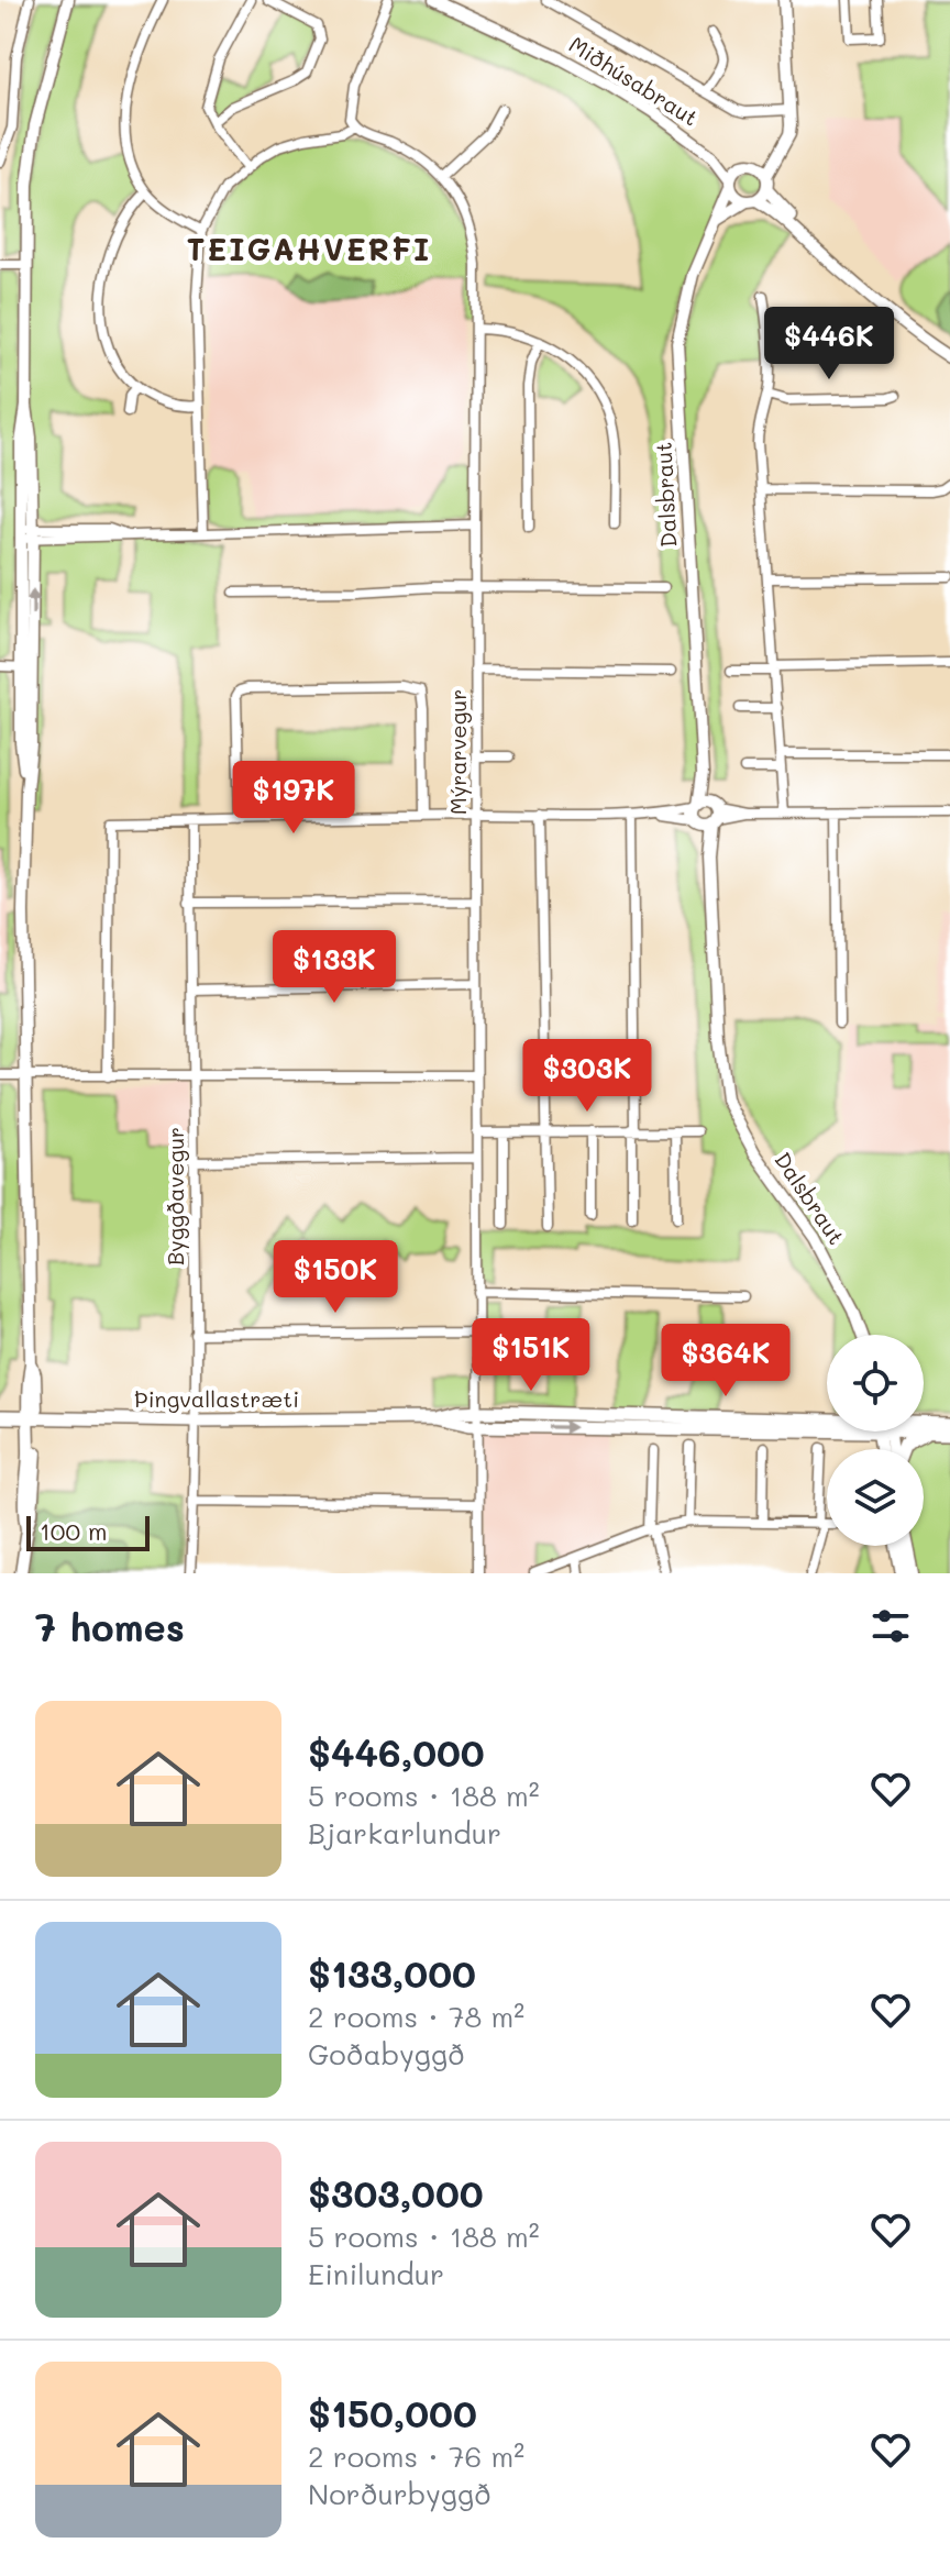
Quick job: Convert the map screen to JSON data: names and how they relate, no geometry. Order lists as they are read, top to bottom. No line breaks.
{"streets":{"main road":["Þingvallastræti"],"street":["Miðhúsabraut","Dalsbraut","Mýrarvegur","Byggðavegur"]},"crossings":[["Miðhúsabraut","Dalsbraut"],["Mýrarvegur","Þingvallastræti"],["Byggðavegur","Þingvallastræti"]],"districts":["TEIGAHVERFI"],"scale_bar":"100 m","page":{"price":["$446K","$197K","$133K","$303K","$150K","$151K","$364K"],"scale":"100 m","heading":"7 homes","list":[{"name":"$446,000","note":"5 rooms · 188 m² · Bjarkarlundur"},{"name":"$133,000","note":"2 rooms · 78 m² · Goðabyggð"},{"name":"$303,000","note":"5 rooms · 188 m² · Einilundur"},{"name":"$150,000","note":"2 rooms · 76 m² · Norðurbyggð"}]}}
